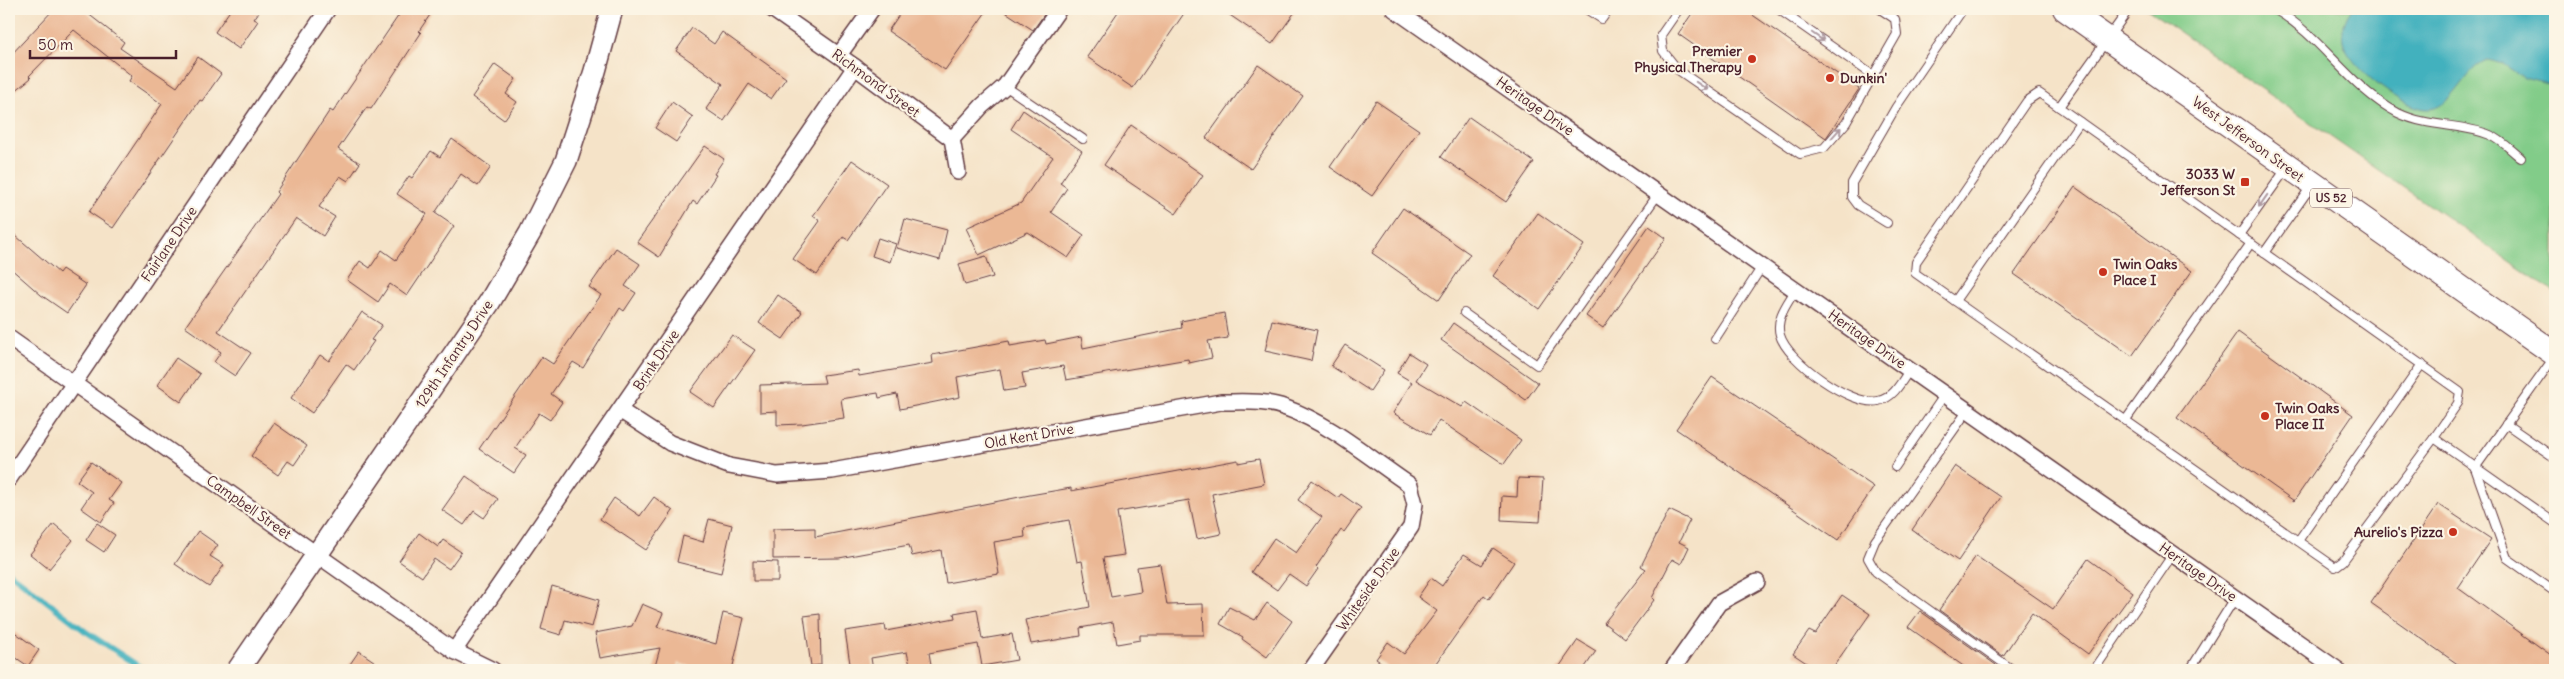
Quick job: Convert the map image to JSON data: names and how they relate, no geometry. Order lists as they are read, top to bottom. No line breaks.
{"streets":{"main road":["West Jefferson Street","US 52"],"street":["Richmond Street","Heritage Drive","Fairlane Drive","129th Infantry Drive","Brink Drive","Old Kent Drive","Campbell Street","Whiteside Drive"]},"crossings":[["Richmond Street","Brink Drive"],["Fairlane Drive","Campbell Street"],["129th Infantry Drive","Campbell Street"],["Brink Drive","Old Kent Drive"],["Brink Drive","Campbell Street"],["Old Kent Drive","Whiteside Drive"]],"places":{"other":["Premier Physical Therapy","Dunkin'","Twin Oaks Place I","Twin Oaks Place II","Aurelio's Pizza"],"transit":["3033 W Jefferson St"]},"scale_bar":"50 m"}
